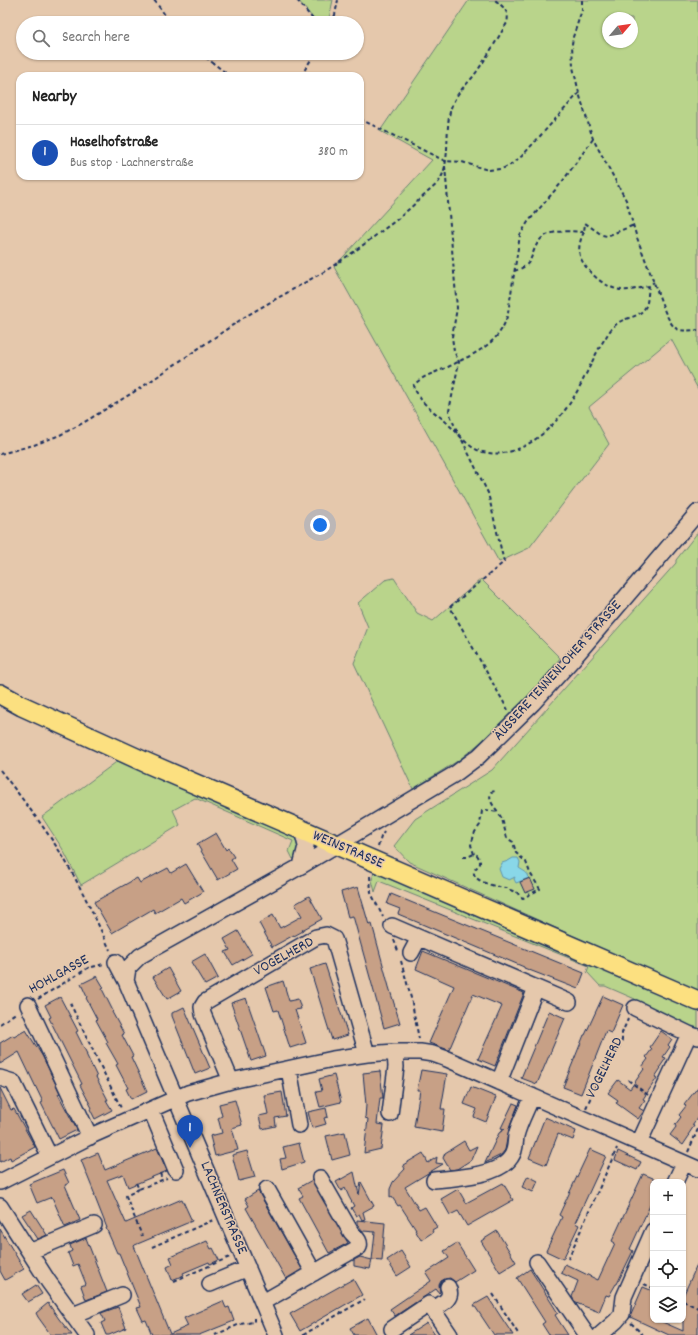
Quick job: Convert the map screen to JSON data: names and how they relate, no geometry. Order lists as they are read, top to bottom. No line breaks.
{"streets":{"main road":["WEINSTRASSE"],"street":["ÄUSSERE TENNENLOHER STRASSE","VOGELHERD","LACHNERSTRASSE"],"path":["HOHLGASSE"]},"crossings":[["ÄUSSERE TENNENLOHER STRASSE","WEINSTRASSE"],["VOGELHERD","LACHNERSTRASSE"],["HOHLGASSE","LACHNERSTRASSE"]],"north":"top right","page":{"search":"Search here","heading":"Nearby","list":[{"mark":"1","name":"Haselhofstraße","note":"Bus stop · Lachnerstraße","value":"380 m"}],"pins":"1","map_buttons":["+","−"]}}
